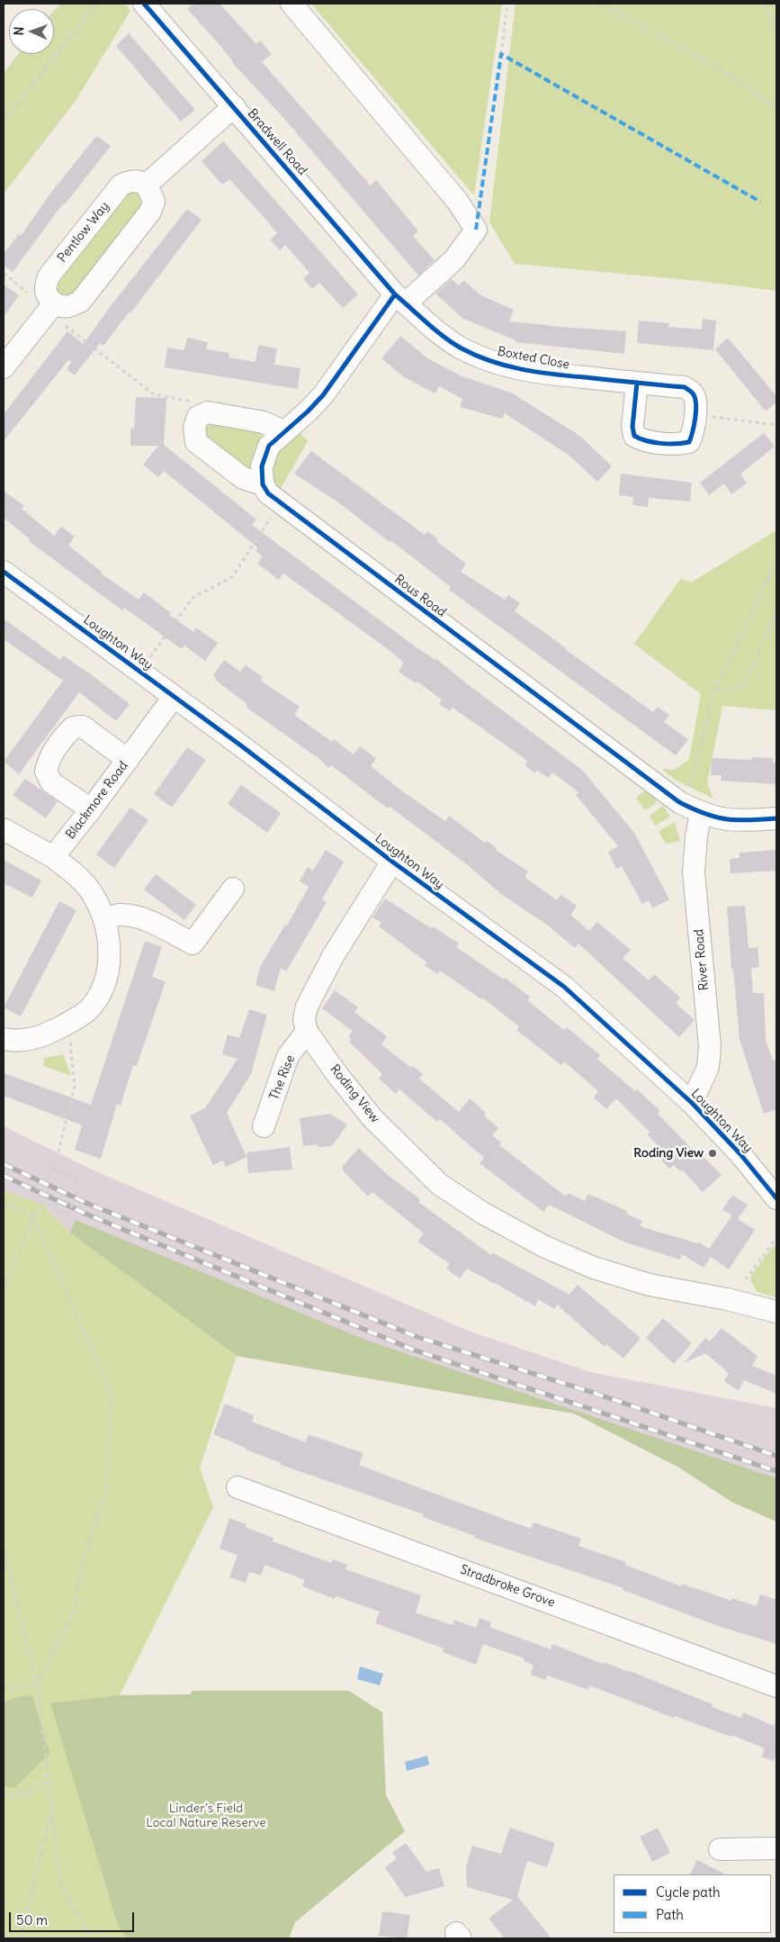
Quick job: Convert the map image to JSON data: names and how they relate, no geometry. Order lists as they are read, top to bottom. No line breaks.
{"streets":{"street":["Bradwell Road","Pentlow Way","Boxted Close","Rous Road","Loughton Way","Blackmore Road","River Road","The Rise","Roding View","Stradbroke Grove"]},"crossings":[["Bradwell Road","Boxted Close"],["Rous Road","River Road"],["Loughton Way","Blackmore Road"],["Loughton Way","River Road"],["The Rise","Roding View"]],"parks":["Linder's Field Local Nature Reserve"],"places":["Roding View"],"legend":["Cycle path","Path"],"scale_bar":"50 m","north":"left"}
